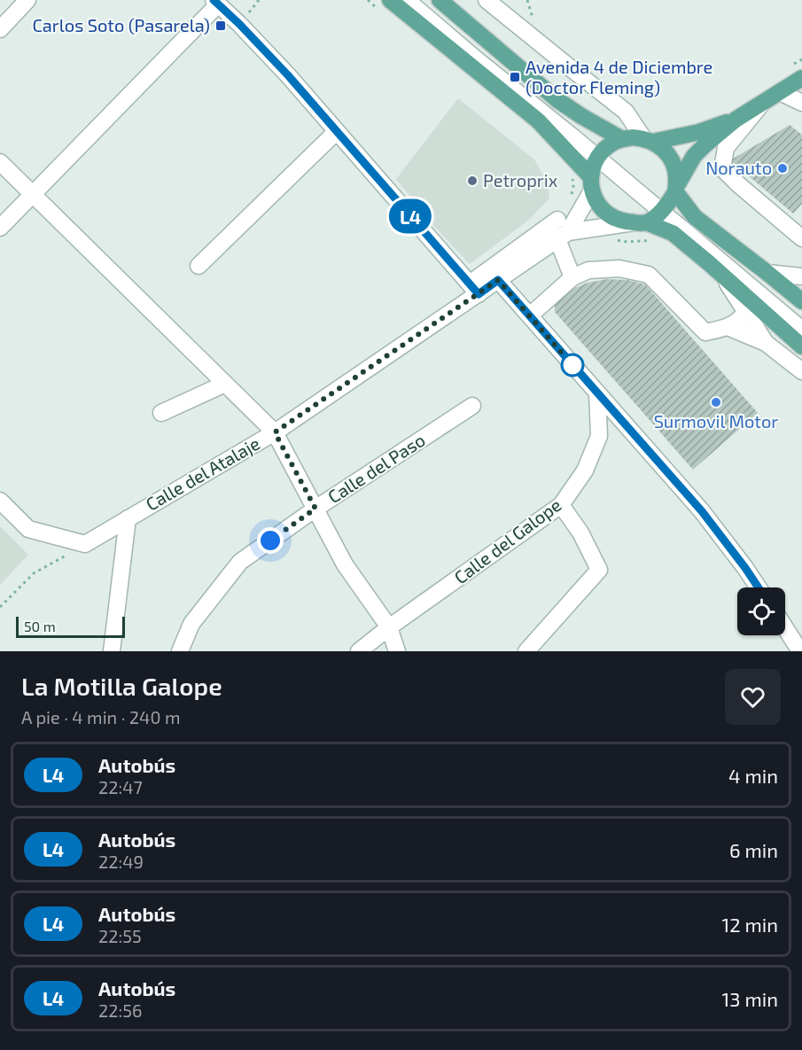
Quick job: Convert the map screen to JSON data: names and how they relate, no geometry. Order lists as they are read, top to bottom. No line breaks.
{"streets":{"street":["Calle del Paso","Calle del Atalaje","Calle del Galope"]},"places":{"transit":["Carlos Soto (Pasarela)","Avenida 4 de Diciembre (Doctor Fleming)"],"other":["Norauto","Petroprix","Surmovil Motor"]},"lines":["bus line L4"],"scale_bar":"50 m","page":{"on_map":"L4","scale":"50 m","heading":["La Motilla Galope","A pie · 4 min · 240 m"],"list":[{"mark":"L4","name":"Autobús","note":"22:47","value":"4 min"},{"mark":"L4","name":"Autobús","note":"22:49","value":"6 min"},{"mark":"L4","name":"Autobús","note":"22:55","value":"12 min"},{"mark":"L4","name":"Autobús","note":"22:56","value":"13 min"}]}}
